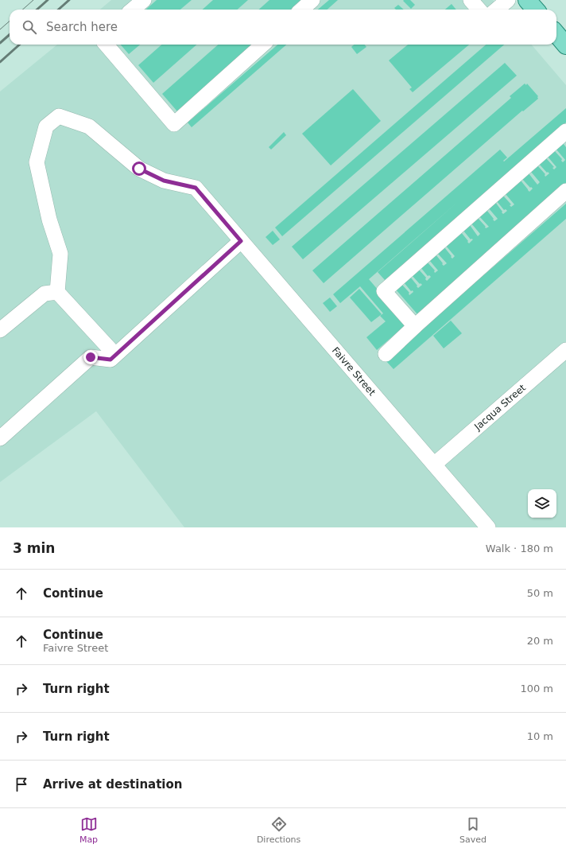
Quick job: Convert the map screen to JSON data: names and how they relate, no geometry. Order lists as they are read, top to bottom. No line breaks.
{"streets":{"street":["Faivre Street","Jacqua Street"]},"crossings":[["Faivre Street","Jacqua Street"]],"page":{"search":"Search here","heading":["3 min","Walk · 180 m"],"list":[["Continue","50 m"],["Continue","Faivre Street","20 m"],["Turn right","100 m"],["Turn right","10 m"],"Arrive at destination"],"nav":["Map","Directions","Saved"]}}
